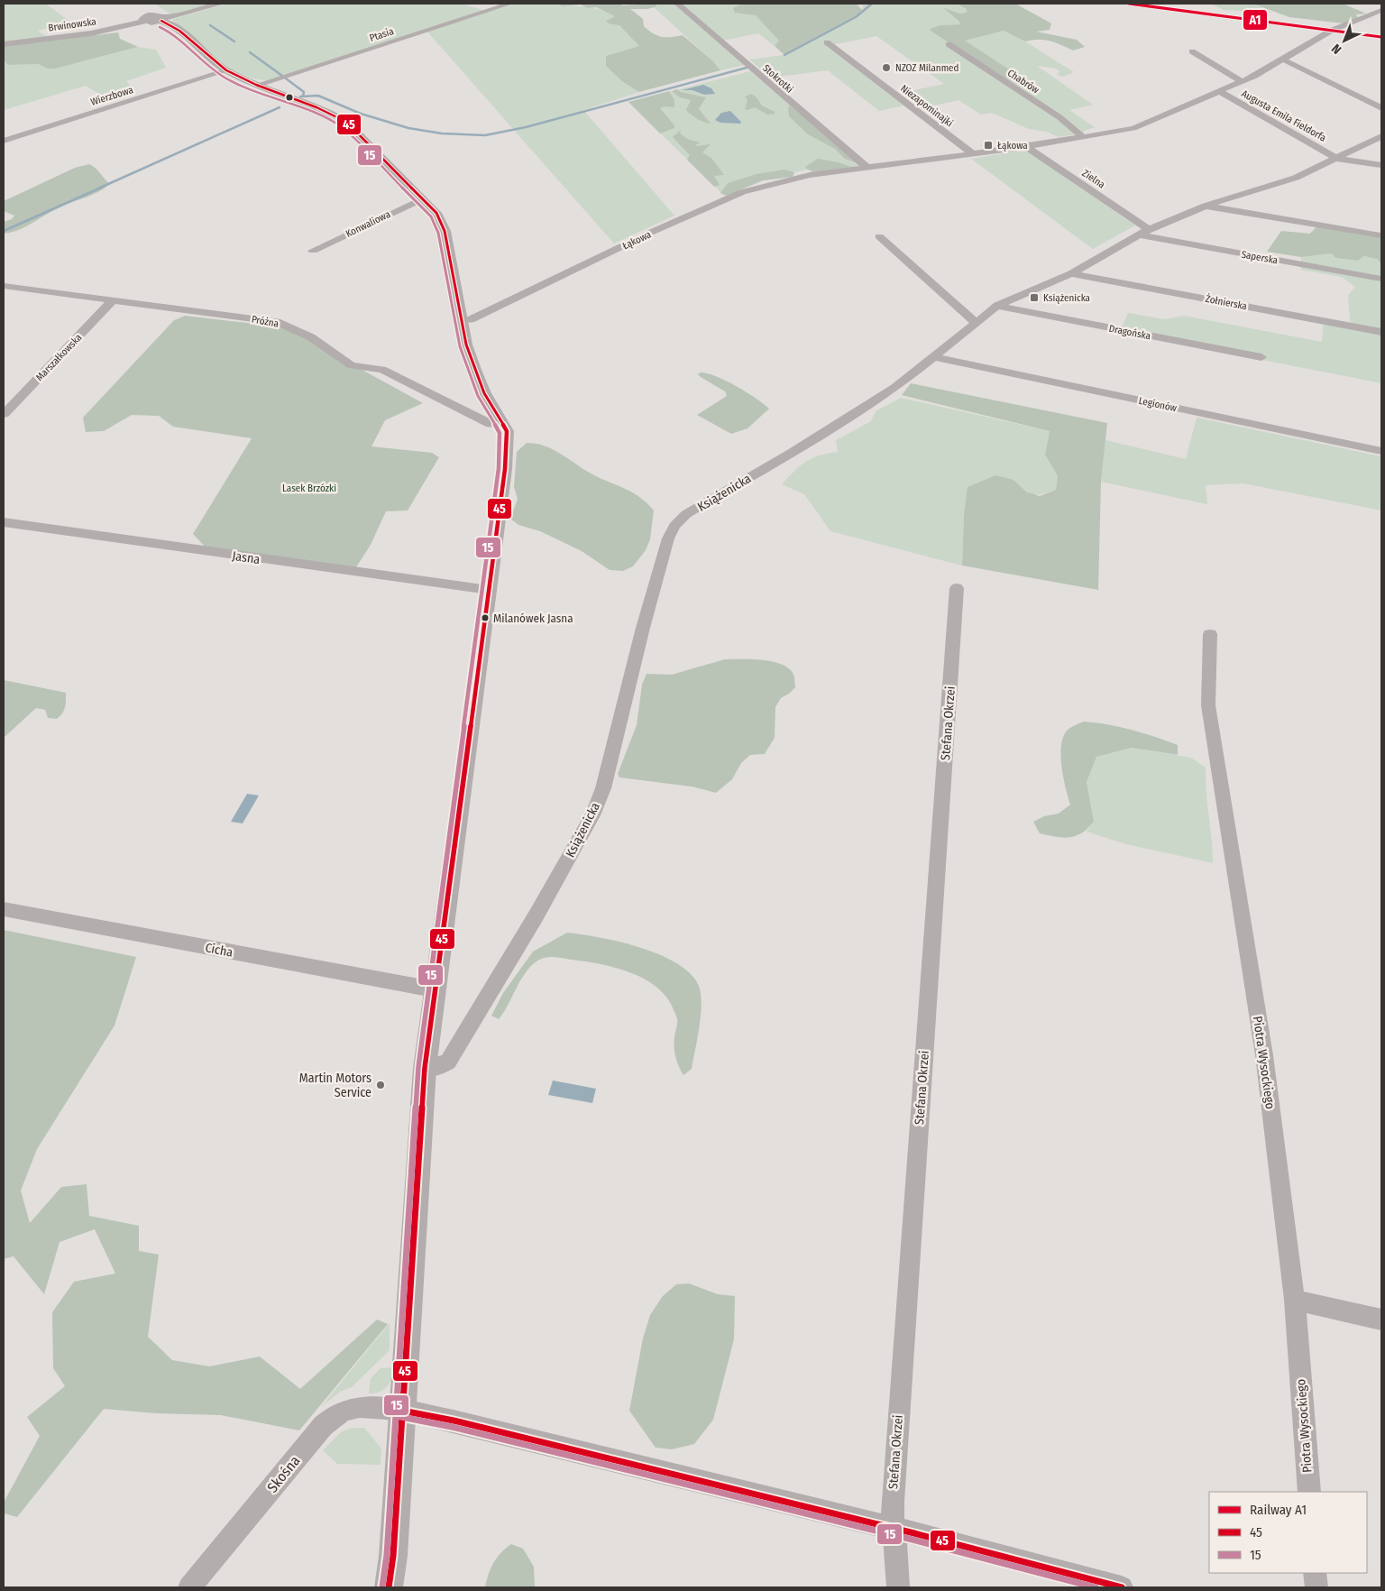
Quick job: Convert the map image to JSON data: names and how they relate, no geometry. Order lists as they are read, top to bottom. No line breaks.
{"streets":{"street":["Brwinowska","Ptasia","Stokrotki","Chabrów","Wierzbowa","Niezapominajki","Augusta Emila Fieldorfa","Zielna","Konwaliowa","Łąkowa","Saperska","Żołnierska","Próżna","Dragońska","Marszałkowska","Legionów","Książenicka","Jasna","Stefana Okrzei","Cicha","Piotra Wysockiego","Skośna"]},"crossings":[["Stokrotki","Łąkowa"],["Chabrów","Łąkowa"],["Niezapominajki","Łąkowa"],["Augusta Emila Fieldorfa","Łąkowa"],["Augusta Emila Fieldorfa","Książenicka"],["Zielna","Łąkowa"],["Zielna","Książenicka"],["Saperska","Książenicka"],["Żołnierska","Książenicka"],["Próżna","Marszałkowska"],["Dragońska","Książenicka"],["Legionów","Książenicka"],["Stefana Okrzei","Skośna"]],"parks":["Lasek Brzózki"],"places":{"other":["NZOZ Milanmed","Milanówek Jasna","Martin Motors Service"],"transit":["Łąkowa","Książenicka"]},"lines":["rail line A1","transit line 45","transit line 15"],"legend":["Railway A1","45","15"],"north":"bottom left"}
